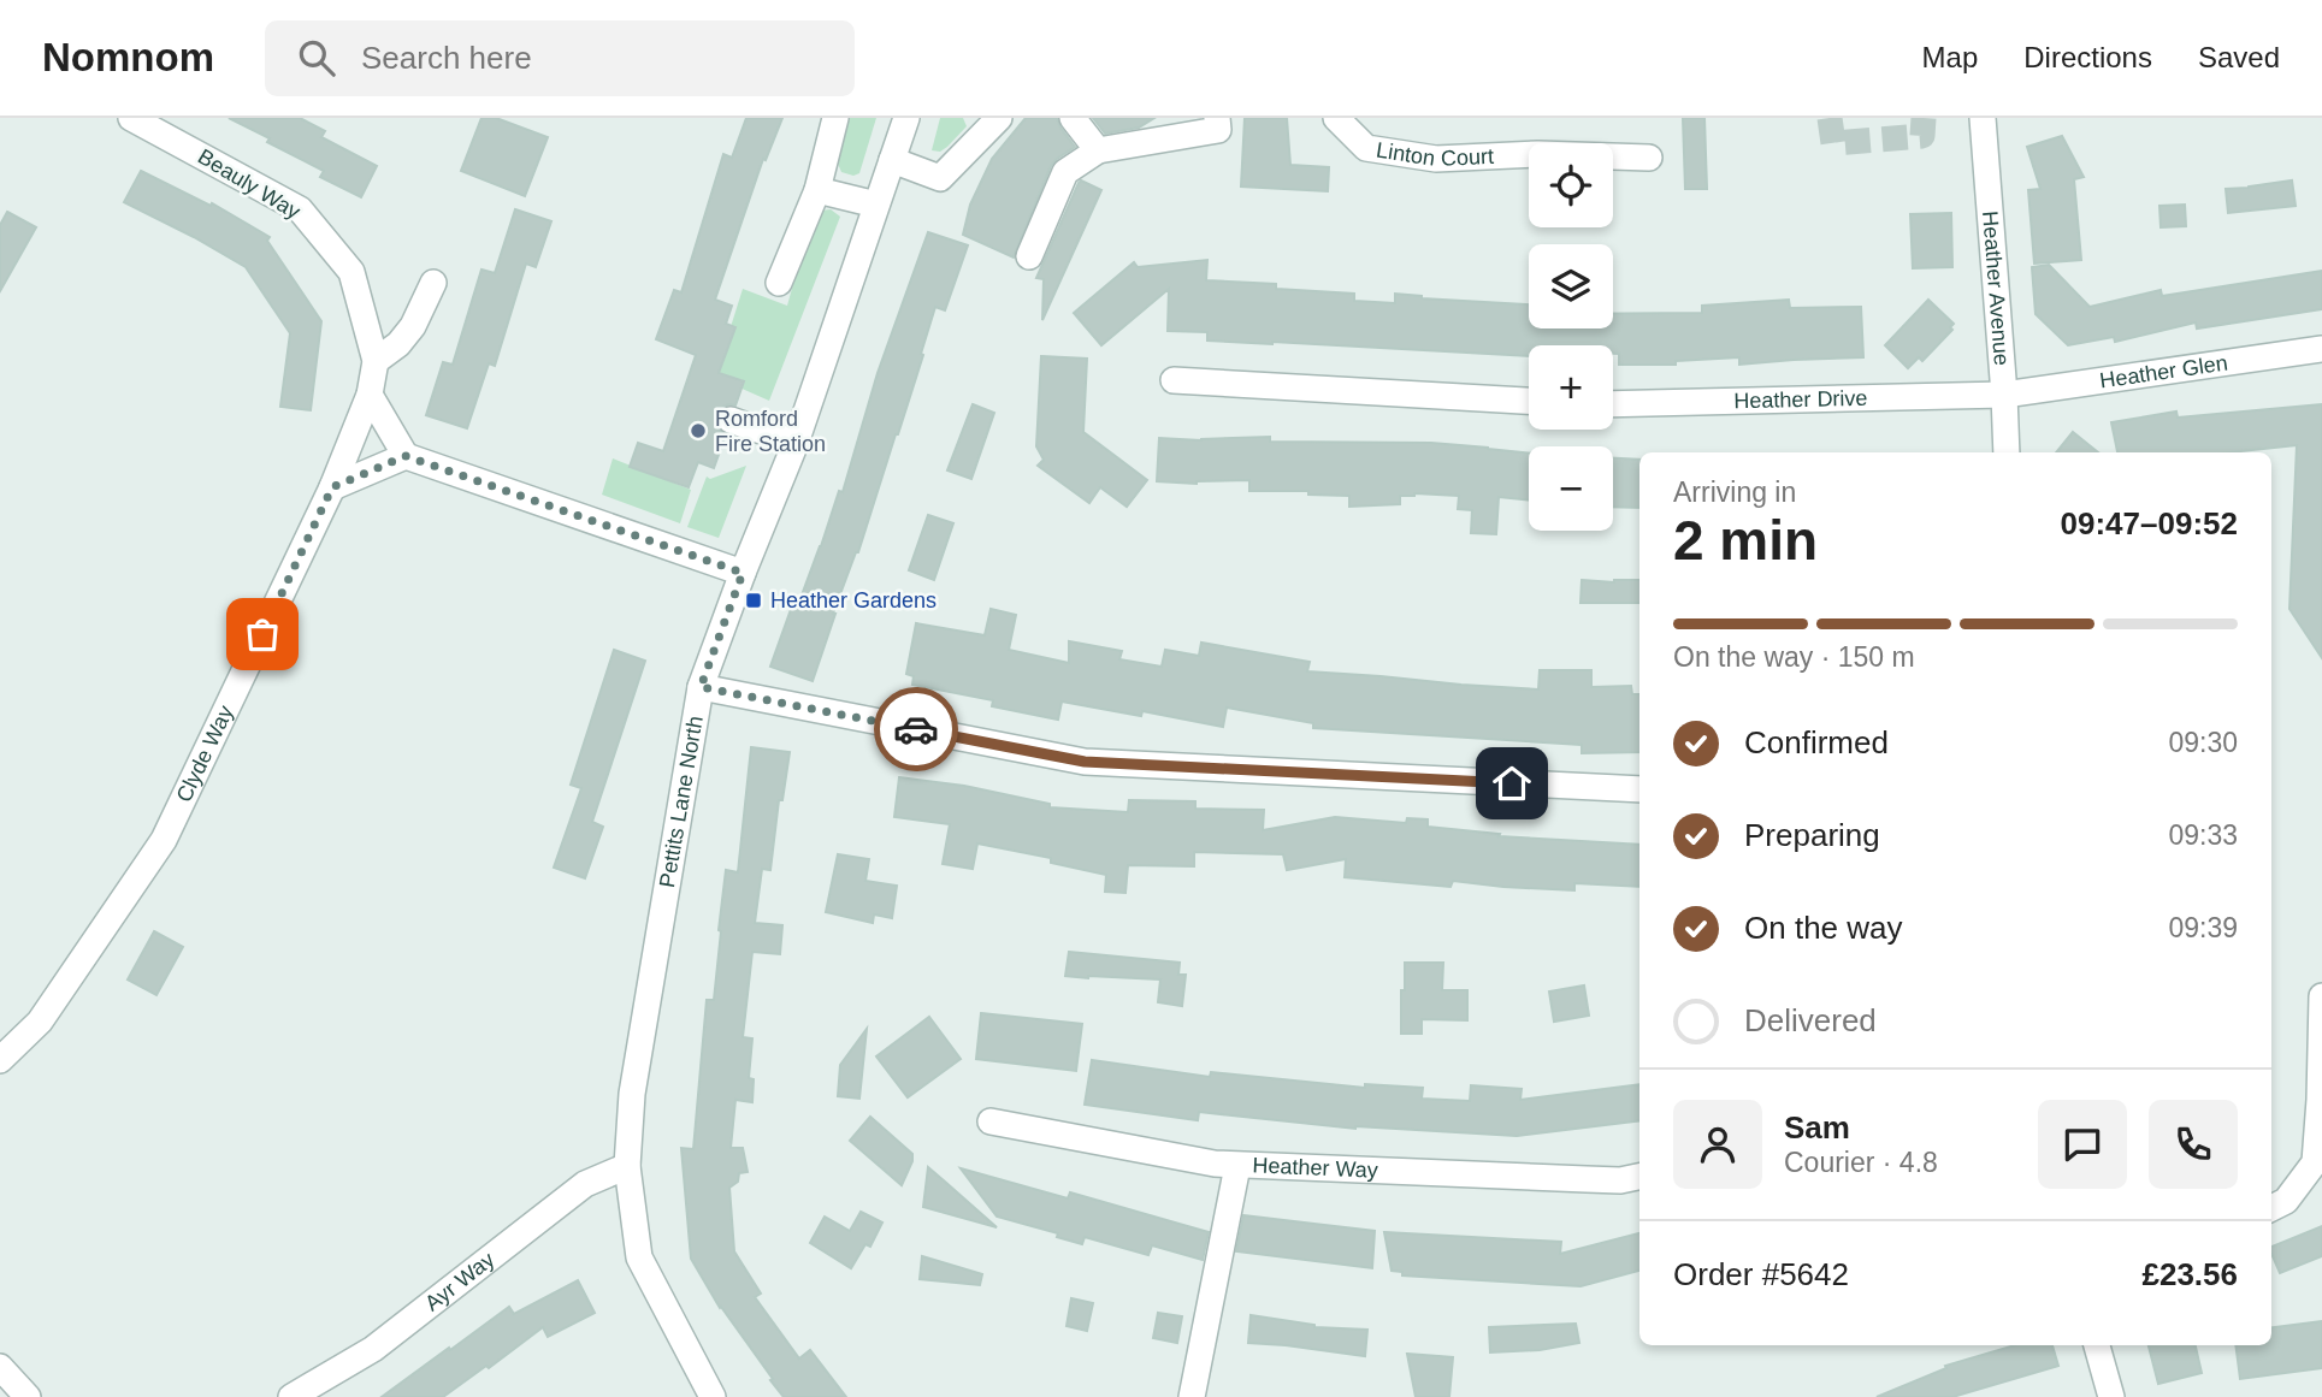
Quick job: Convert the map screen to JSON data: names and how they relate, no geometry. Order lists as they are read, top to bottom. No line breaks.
{"streets":{"street":["Linton Court","Beauly Way","Heather Avenue","Heather Glen","Heather Drive","Clyde Way","Pettits Lane North","Heather Way","Ayr Way"]},"crossings":[["Beauly Way","Clyde Way"],["Heather Avenue","Heather Glen"],["Heather Avenue","Heather Drive"],["Heather Glen","Heather Drive"],["Pettits Lane North","Ayr Way"]],"places":{"other":["Romford Fire Station"],"transit":["Heather Gardens"]},"page":{"header":"Nomnom","search":"Search here","nav":["Map","Directions","Saved"],"map_buttons":["+","−"],"heading":["2 min","Arriving in","09:47–09:52"],"panel":["Sam","Courier · 4.8","Order #5642","£23.56"],"bar":"On the way · 150 m","list":[["Confirmed","09:30"],["Preparing","09:33"],["On the way","09:39"],"Delivered"]}}
